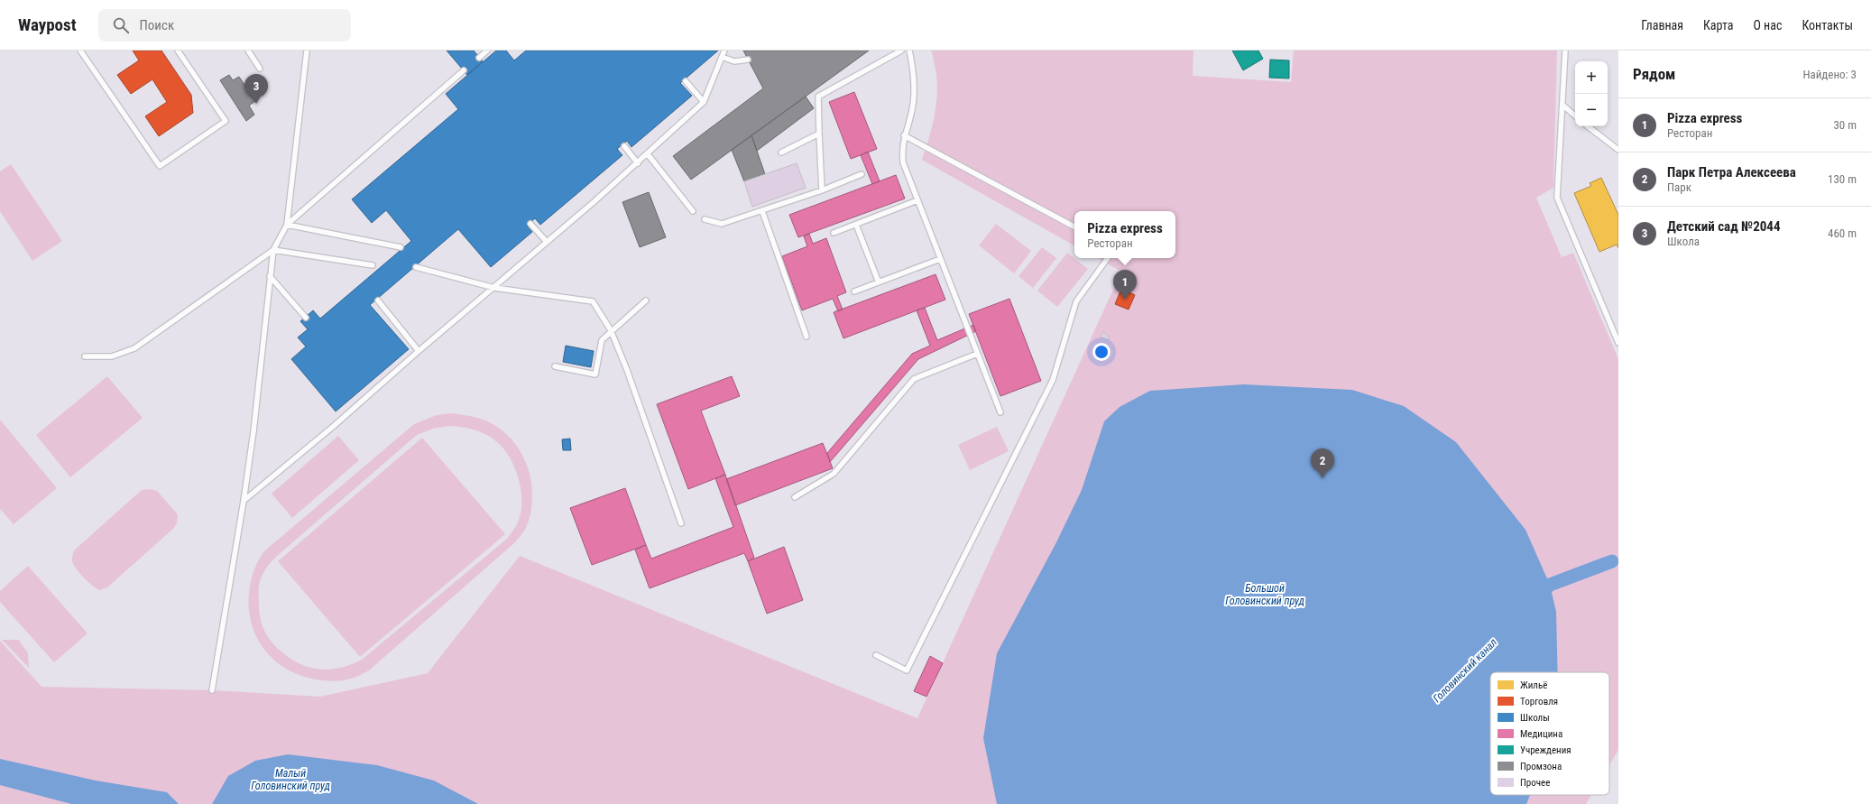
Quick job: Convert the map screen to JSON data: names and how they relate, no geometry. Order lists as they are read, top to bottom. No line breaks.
{"water":["Большой Головинский пруд","Головинский канал","Малый Головинский пруд"],"legend":["Жильё","Торговля","Школы","Медицина","Учреждения","Промзона","Прочее"],"page":{"header":"Waypost","search":"Поиск","nav":["Главная","Карта","О нас","Контакты"],"heading":["Рядом","Найдено: 3"],"map_buttons":["+","−"],"pins":["3","1","2"],"list":[{"mark":"1","name":"Pizza express","note":"Ресторан","value":"30 m"},{"mark":"2","name":"Парк Петра Алексеева","note":"Парк","value":"130 m"},{"mark":"3","name":"Детский сад №2044","note":"Школа","value":"460 m"}],"popup":["Pizza express","Ресторан"]}}
